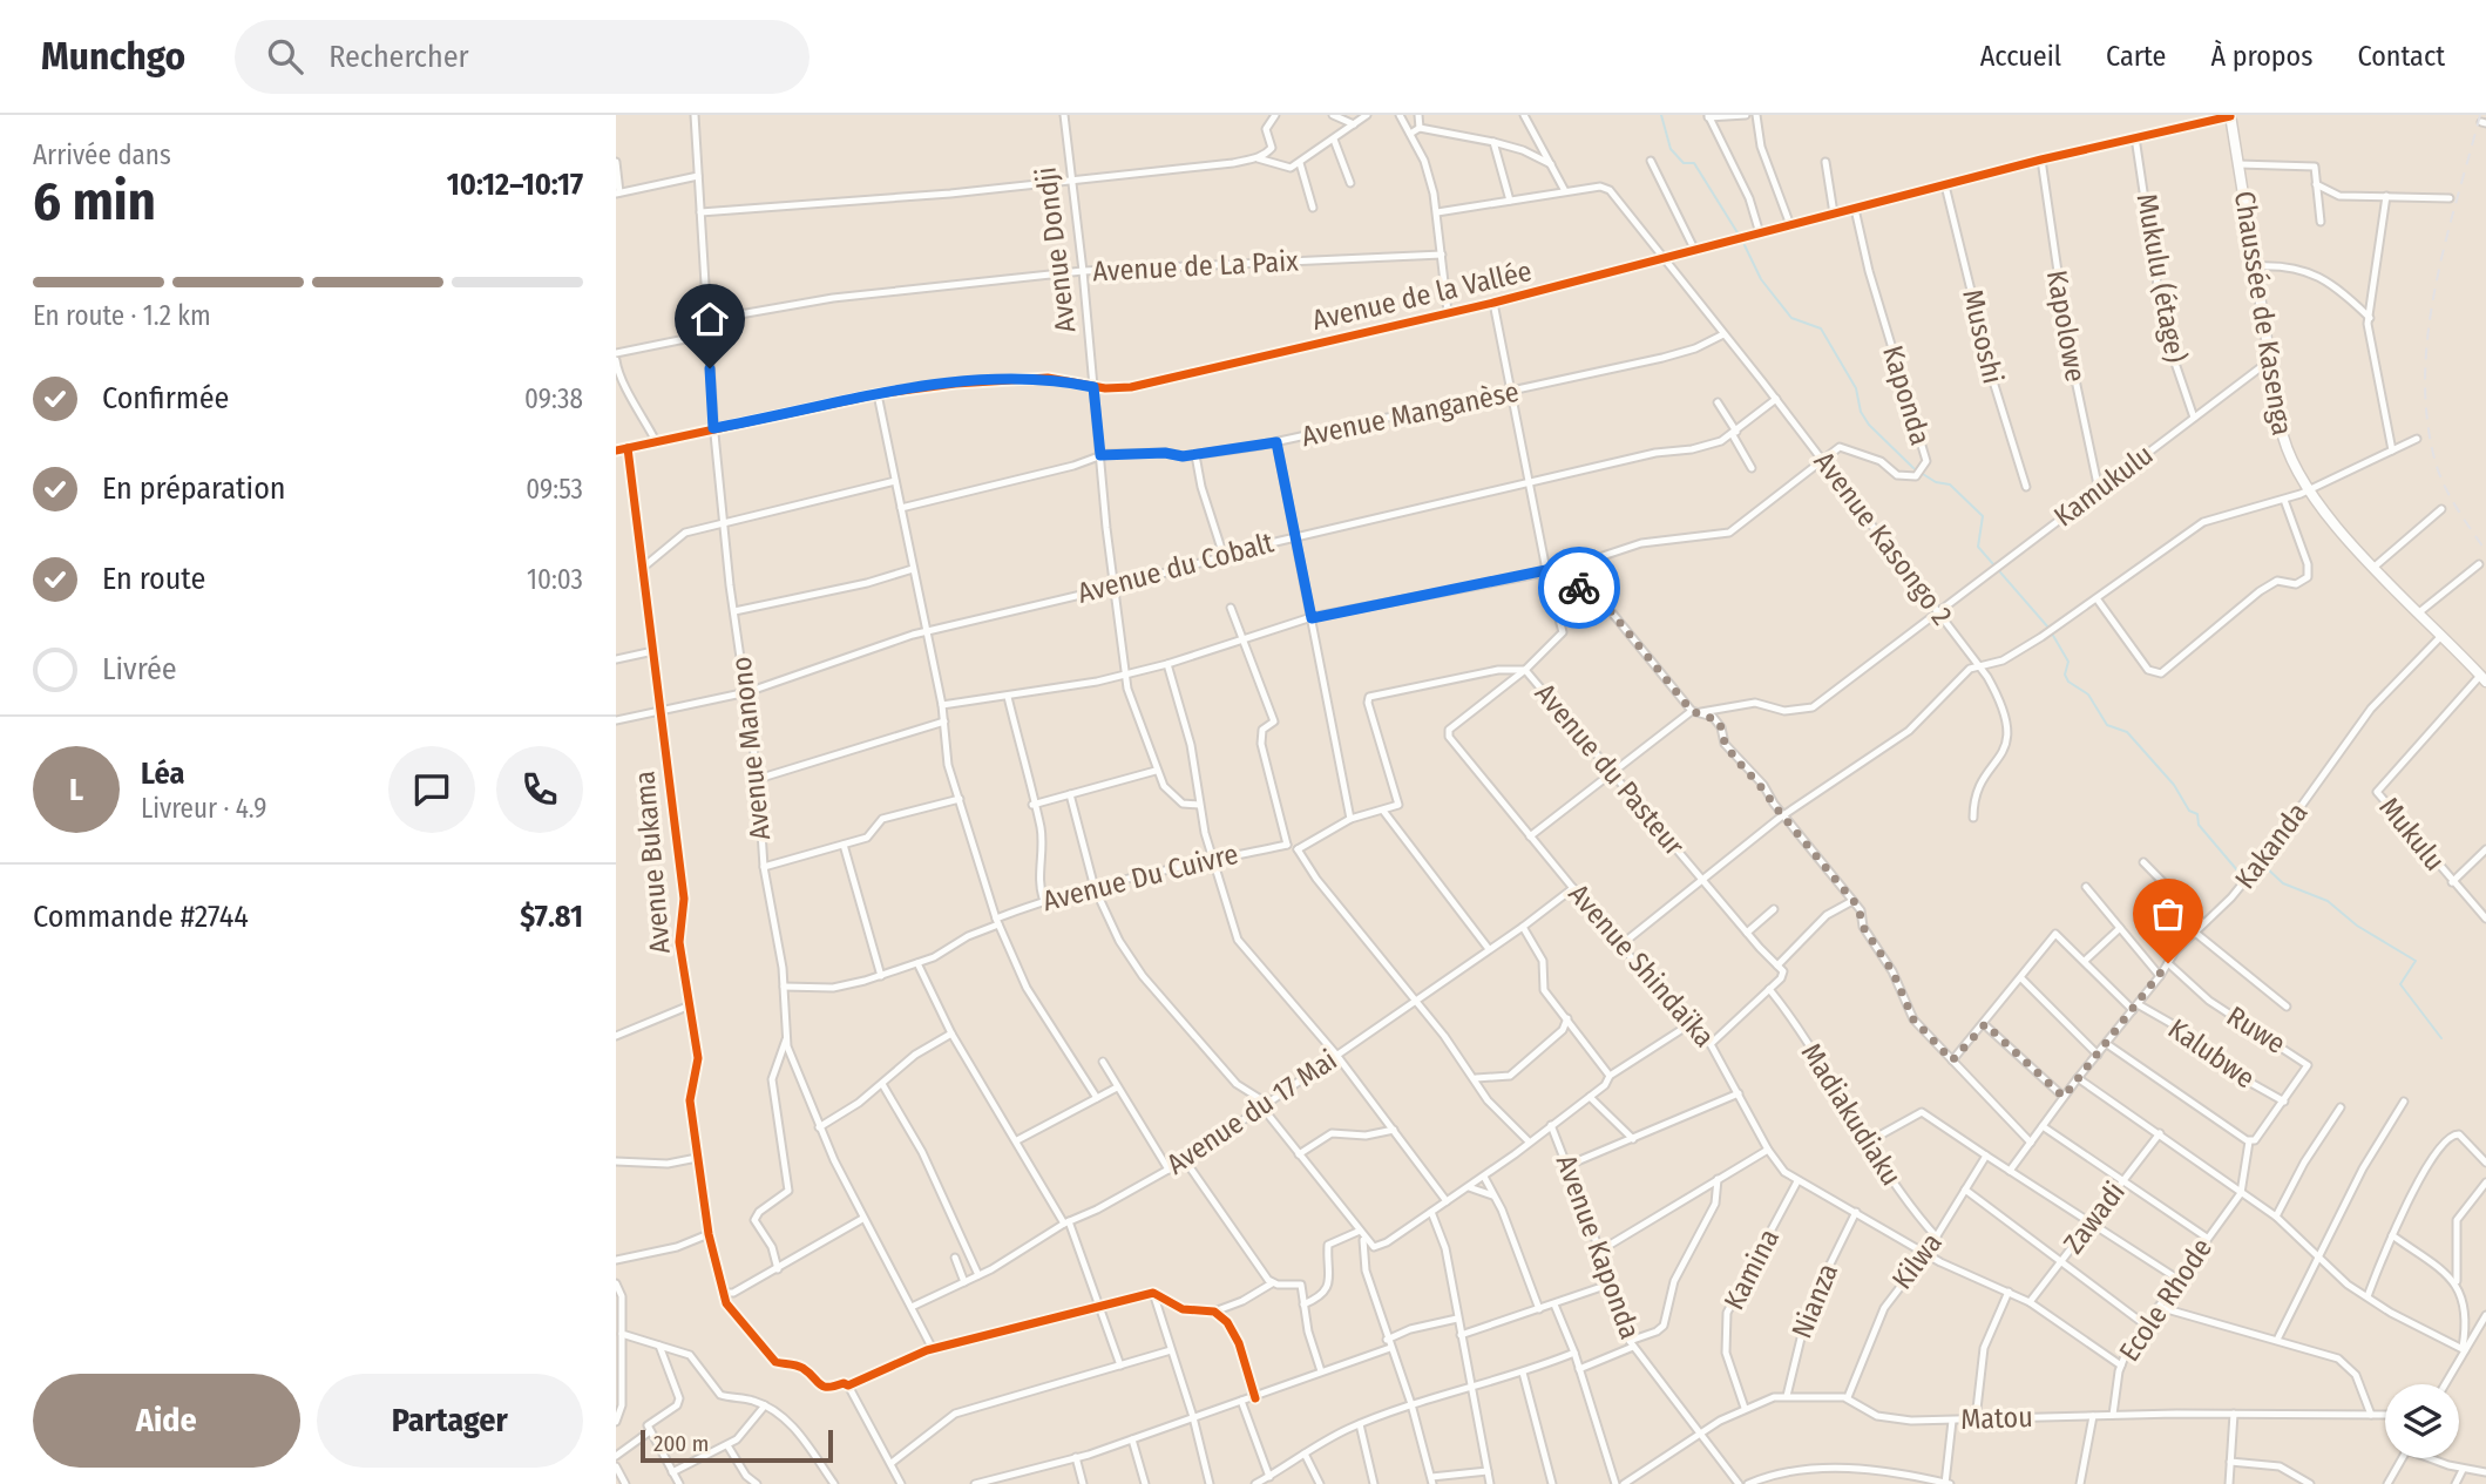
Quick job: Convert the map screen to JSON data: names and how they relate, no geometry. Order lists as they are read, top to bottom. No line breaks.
{"streets":{"main road":["Chaussée de Kasenga"],"street":["Avenue Dondji","Avenue de La Paix","Mukulu (étage)","Avenue de la Vallée","Kapolowe","Musoshi","Kaponda","Avenue Manganèse","Kamukulu","Avenue Kasongo 2","Avenue du Cobalt","Avenue Manono","Avenue du Pasteur","Mukulu","Kakanda","Avenue Bukama","Avenue Du Cuivre","Avenue Shindaïka","Ruwe","Kalubwe","Avenue du 17 Mai","Madiakudiaku","Zawadi","Avenue Kaponda","Kilwa","Kamina","Ecole Rhode","Nianza","Matou"]},"crossings":[["Avenue Dondji","Avenue de La Paix"],["Avenue Dondji","Avenue de la Vallée"],["Avenue Dondji","Avenue Manganèse"],["Avenue Dondji","Avenue du Cobalt"],["Avenue de La Paix","Avenue Manono"],["Mukulu (étage)","Avenue de la Vallée"],["Mukulu (étage)","Kamukulu"],["Avenue de la Vallée","Chaussée de Kasenga"],["Avenue de la Vallée","Kapolowe"],["Avenue de la Vallée","Musoshi"],["Avenue de la Vallée","Kaponda"],["Avenue de la Vallée","Avenue Kasongo 2"],["Avenue de la Vallée","Avenue Manono"],["Avenue de la Vallée","Avenue Bukama"],["Chaussée de Kasenga","Kamukulu"],["Chaussée de Kasenga","Mukulu"],["Chaussée de Kasenga","Kakanda"],["Kapolowe","Kamukulu"],["Kaponda","Avenue Kasongo 2"],["Avenue Manganèse","Avenue Kasongo 2"],["Kamukulu","Avenue Kasongo 2"],["Avenue Kasongo 2","Avenue du Cobalt"],["Avenue du Cobalt","Avenue Manono"],["Avenue du Cobalt","Avenue Bukama"],["Avenue Manono","Avenue Du Cuivre"],["Avenue Manono","Avenue du 17 Mai"],["Avenue du Pasteur","Avenue Shindaïka"],["Kakanda","Ruwe"],["Kakanda","Kalubwe"],["Avenue Shindaïka","Avenue du 17 Mai"],["Avenue Shindaïka","Zawadi"],["Avenue Shindaïka","Avenue Kaponda"],["Avenue Shindaïka","Kilwa"],["Avenue Shindaïka","Kamina"],["Avenue Shindaïka","Ecole Rhode"],["Avenue Shindaïka","Nianza"],["Ruwe","Kalubwe"],["Avenue du 17 Mai","Avenue Kaponda"],["Madiakudiaku","Kilwa"],["Avenue Kaponda","Matou"],["Kilwa","Matou"],["Kamina","Matou"],["Ecole Rhode","Matou"],["Nianza","Matou"]],"scale_bar":"200 m","page":{"header":"Munchgo","search":"Rechercher","nav":["Accueil","Carte","À propos","Contact"],"heading":["6 min","Arrivée dans","10:12–10:17"],"panel":["Léa","Livreur · 4.9","Commande #2744","$7.81"],"bar":"En route · 1.2 km","list":[["Confirmée","09:38"],["En préparation","09:53"],["En route","10:03"],"Livrée"],"round":"L","buttons":["Aide","Partager"],"scale":"200 m"}}
